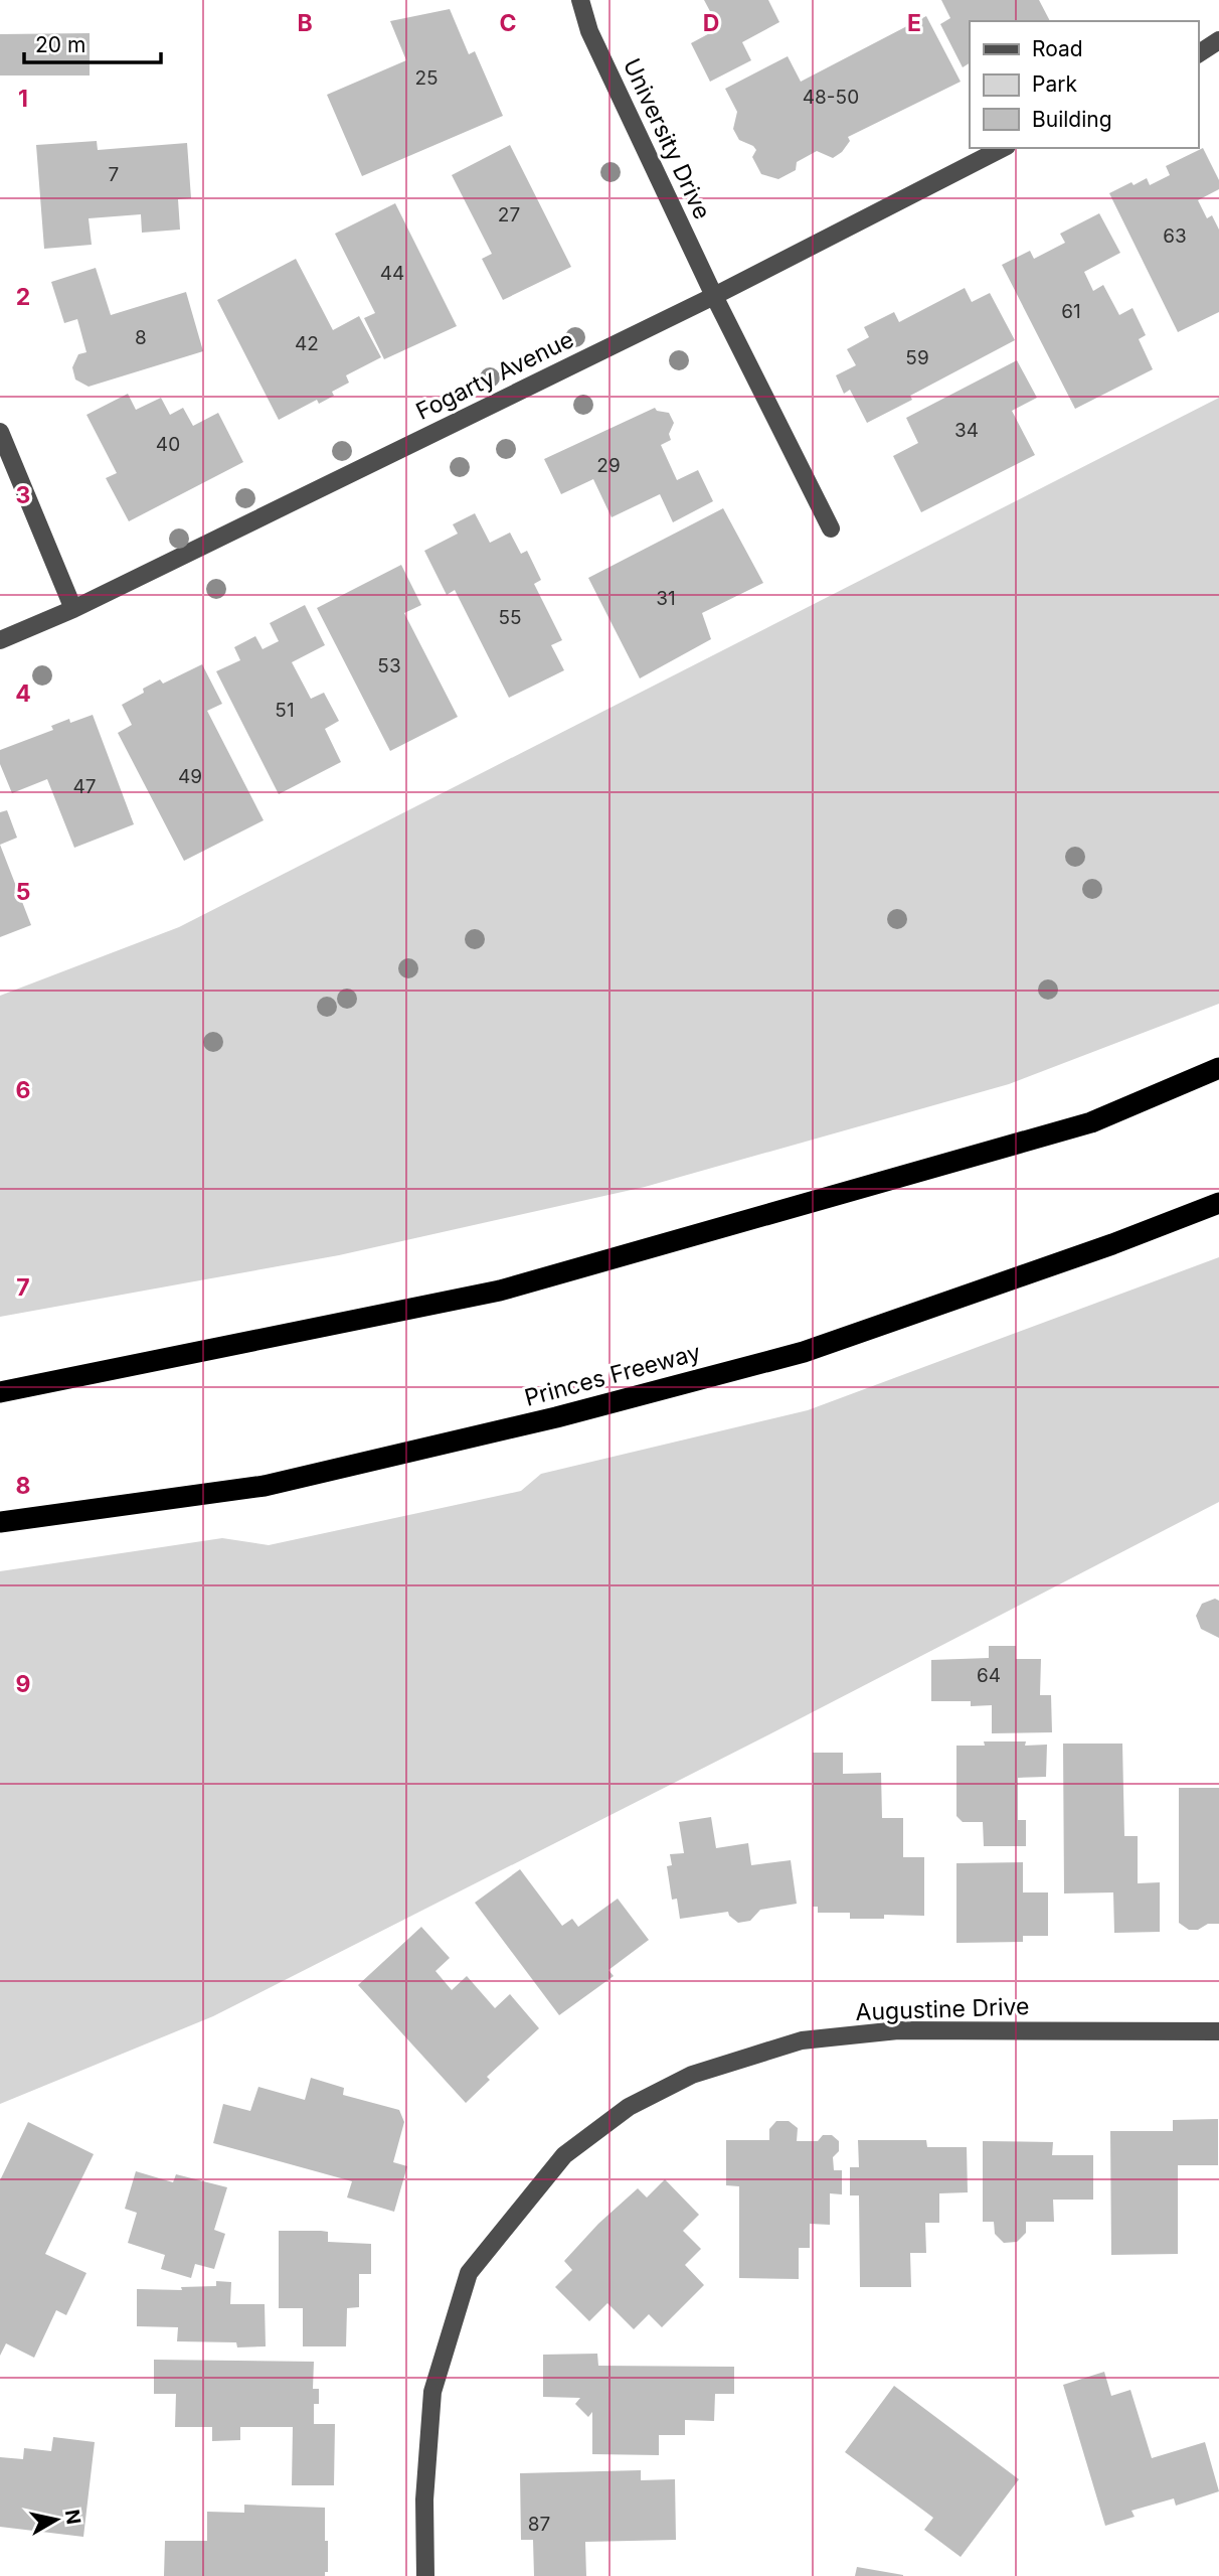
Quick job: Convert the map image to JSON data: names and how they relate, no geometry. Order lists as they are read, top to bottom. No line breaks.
{"streets":{"highway":["Princes Freeway"],"street":["University Drive","Fogarty Avenue","Augustine Drive"]},"crossings":[["University Drive","Fogarty Avenue"]],"house_numbers":["25","48-50","7","27","63","44","61","8","42","59","34","40","29","31","55","53","51","49","47","64","87"],"legend":["Road","Park","Building"],"scale_bar":"20 m","north":"right","grid":{"columns":["B","C","D","E"],"rows":["1","2","3","4","5","6","7","8","9"]}}
